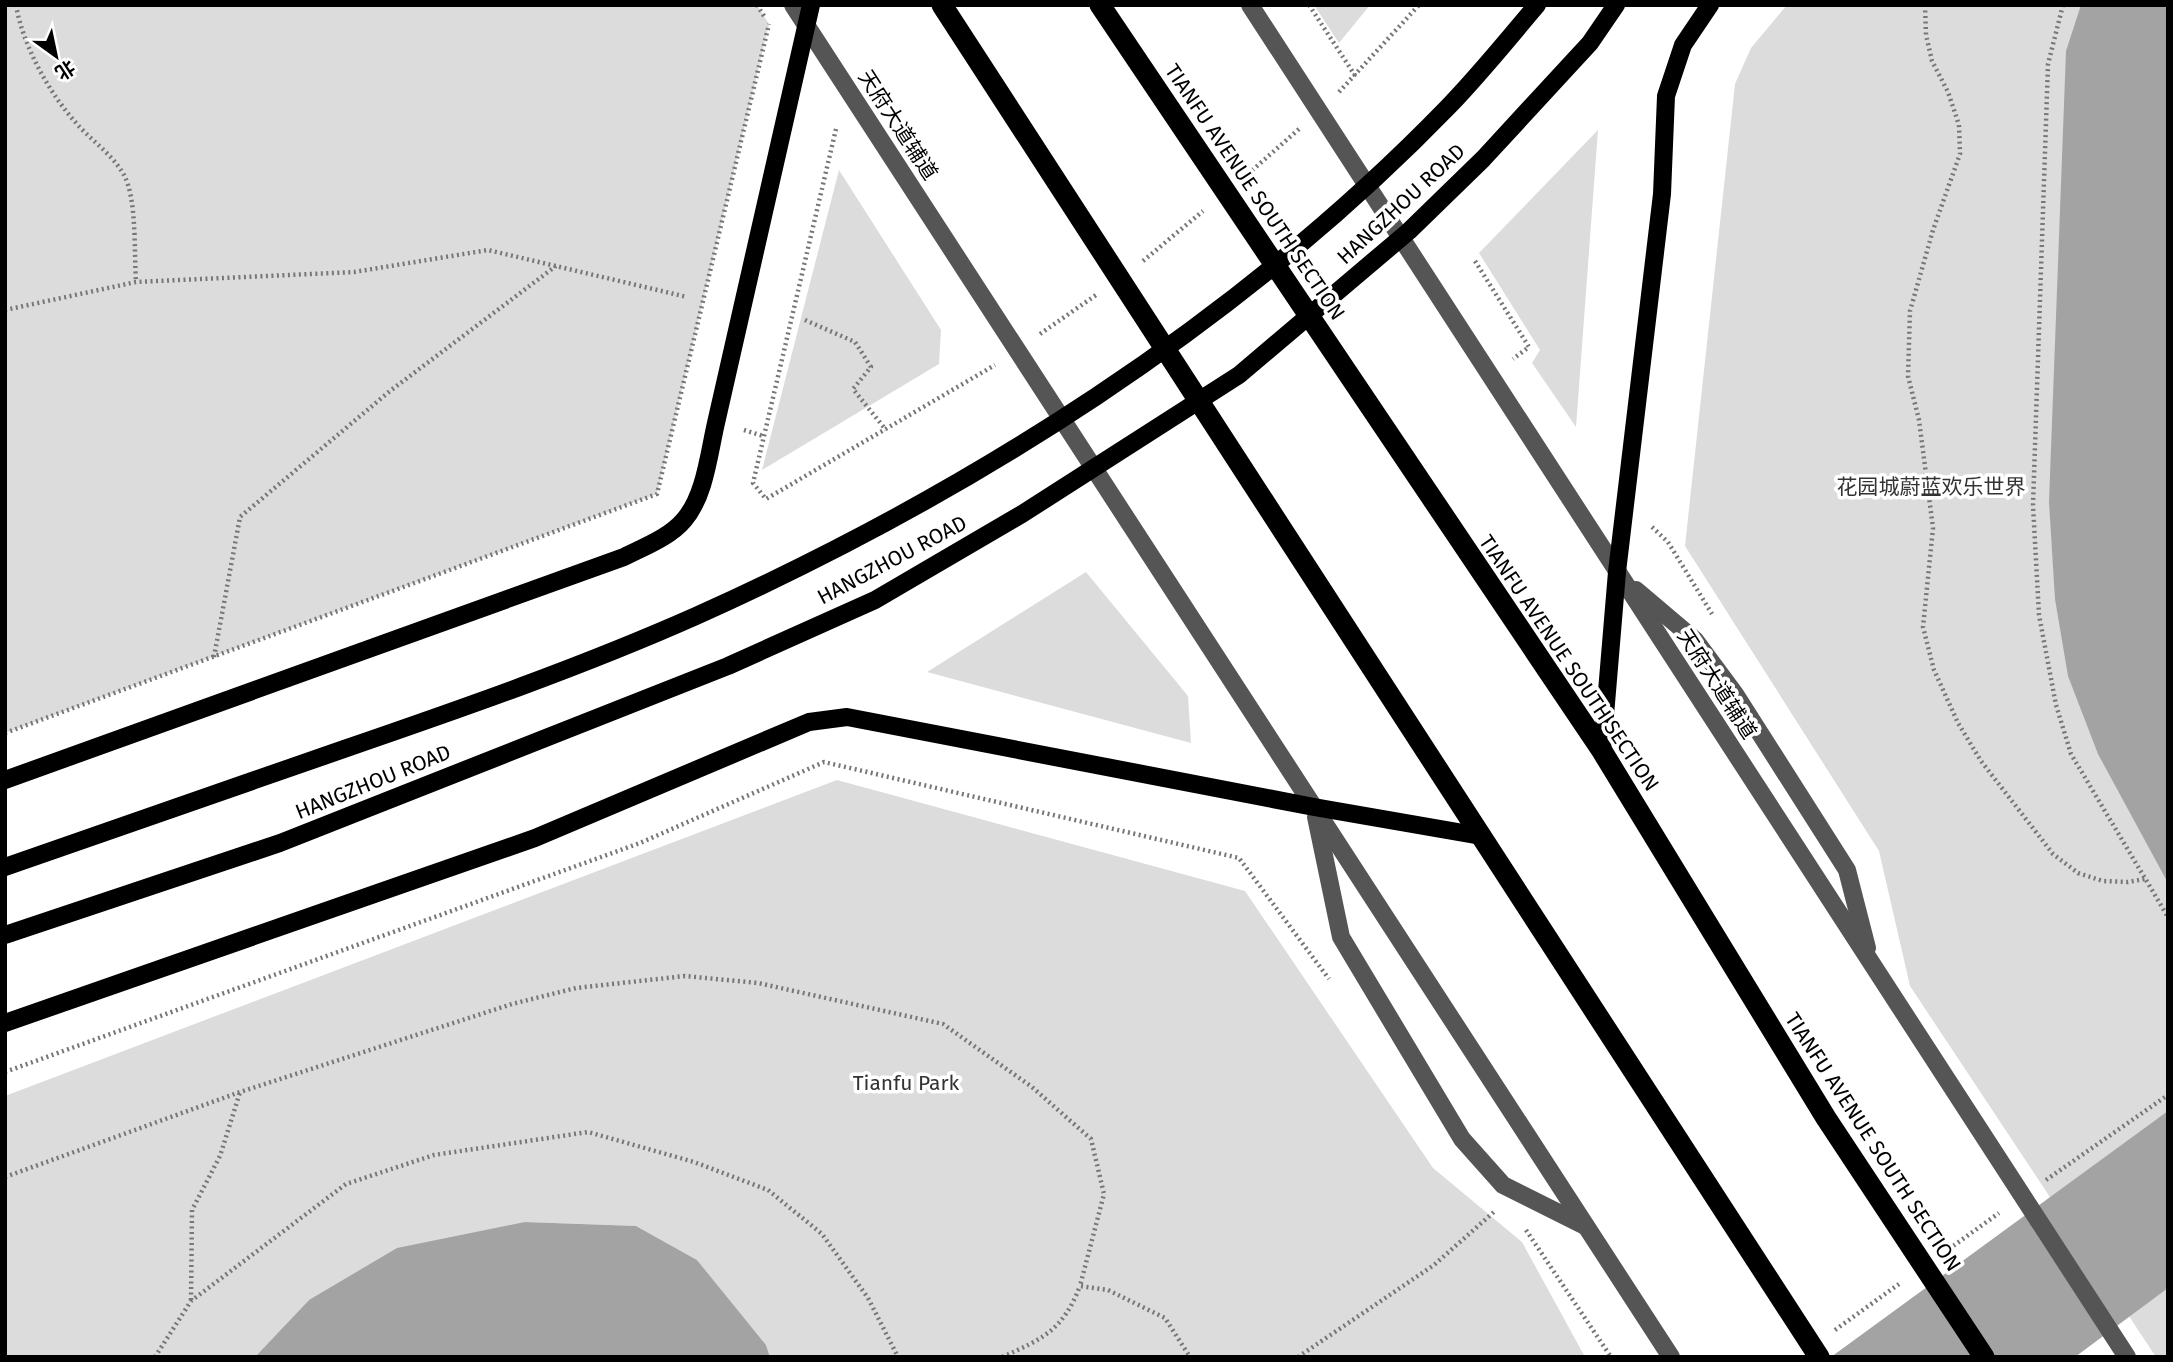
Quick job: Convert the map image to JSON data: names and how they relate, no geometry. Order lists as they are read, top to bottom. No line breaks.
{"streets":{"highway":["TIANFU AVENUE SOUTH SECTION"],"main road":["HANGZHOU ROAD"],"street":["天府大道辅道"]},"parks":["花园城蔚蓝欢乐世界","Tianfu Park"],"north":"bottom right"}
